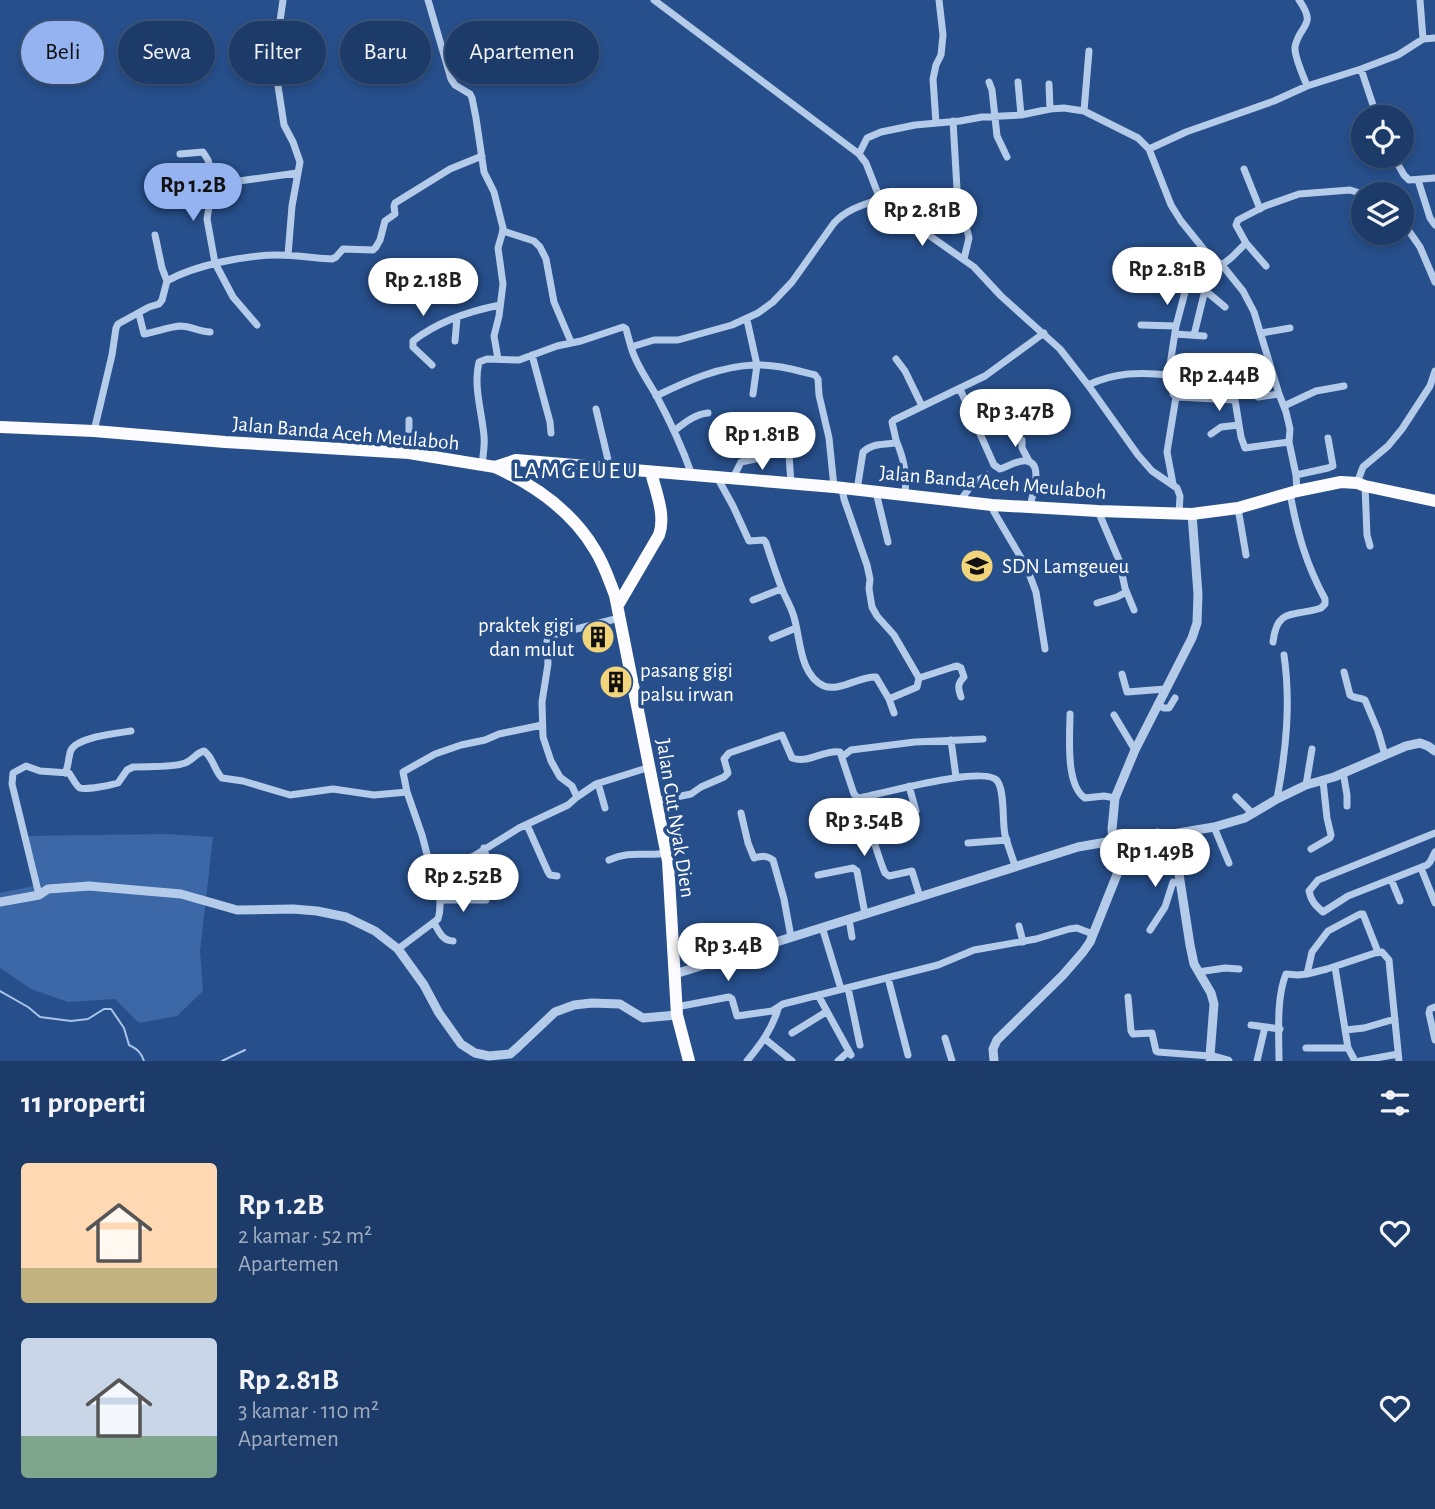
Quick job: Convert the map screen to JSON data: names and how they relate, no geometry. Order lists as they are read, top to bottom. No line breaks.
{"streets":{"highway":["Jalan Banda Aceh Meulaboh","Jalan Cut Nyak Dien"]},"crossings":[["Jalan Banda Aceh Meulaboh","Jalan Cut Nyak Dien"]],"districts":["LAMGEUEU"],"places":{"school or university":["SDN Lamgeueu"],"building":["praktek gigi dan mulut","pasang gigi palsu irwan"]},"page":{"chip":["Beli","Sewa","Filter","Baru","Apartemen"],"price":["Rp 1.2B","Rp 2.81B","Rp 2.81B","Rp 2.18B","Rp 2.44B","Rp 3.47B","Rp 1.81B","Rp 3.54B","Rp 1.49B","Rp 2.52B","Rp 3.4B"],"heading":"11 properti","list":[{"name":"Rp 1.2B","note":"2 kamar · 52 m² · Apartemen"},{"name":"Rp 2.81B","note":"3 kamar · 110 m² · Apartemen"}]}}
